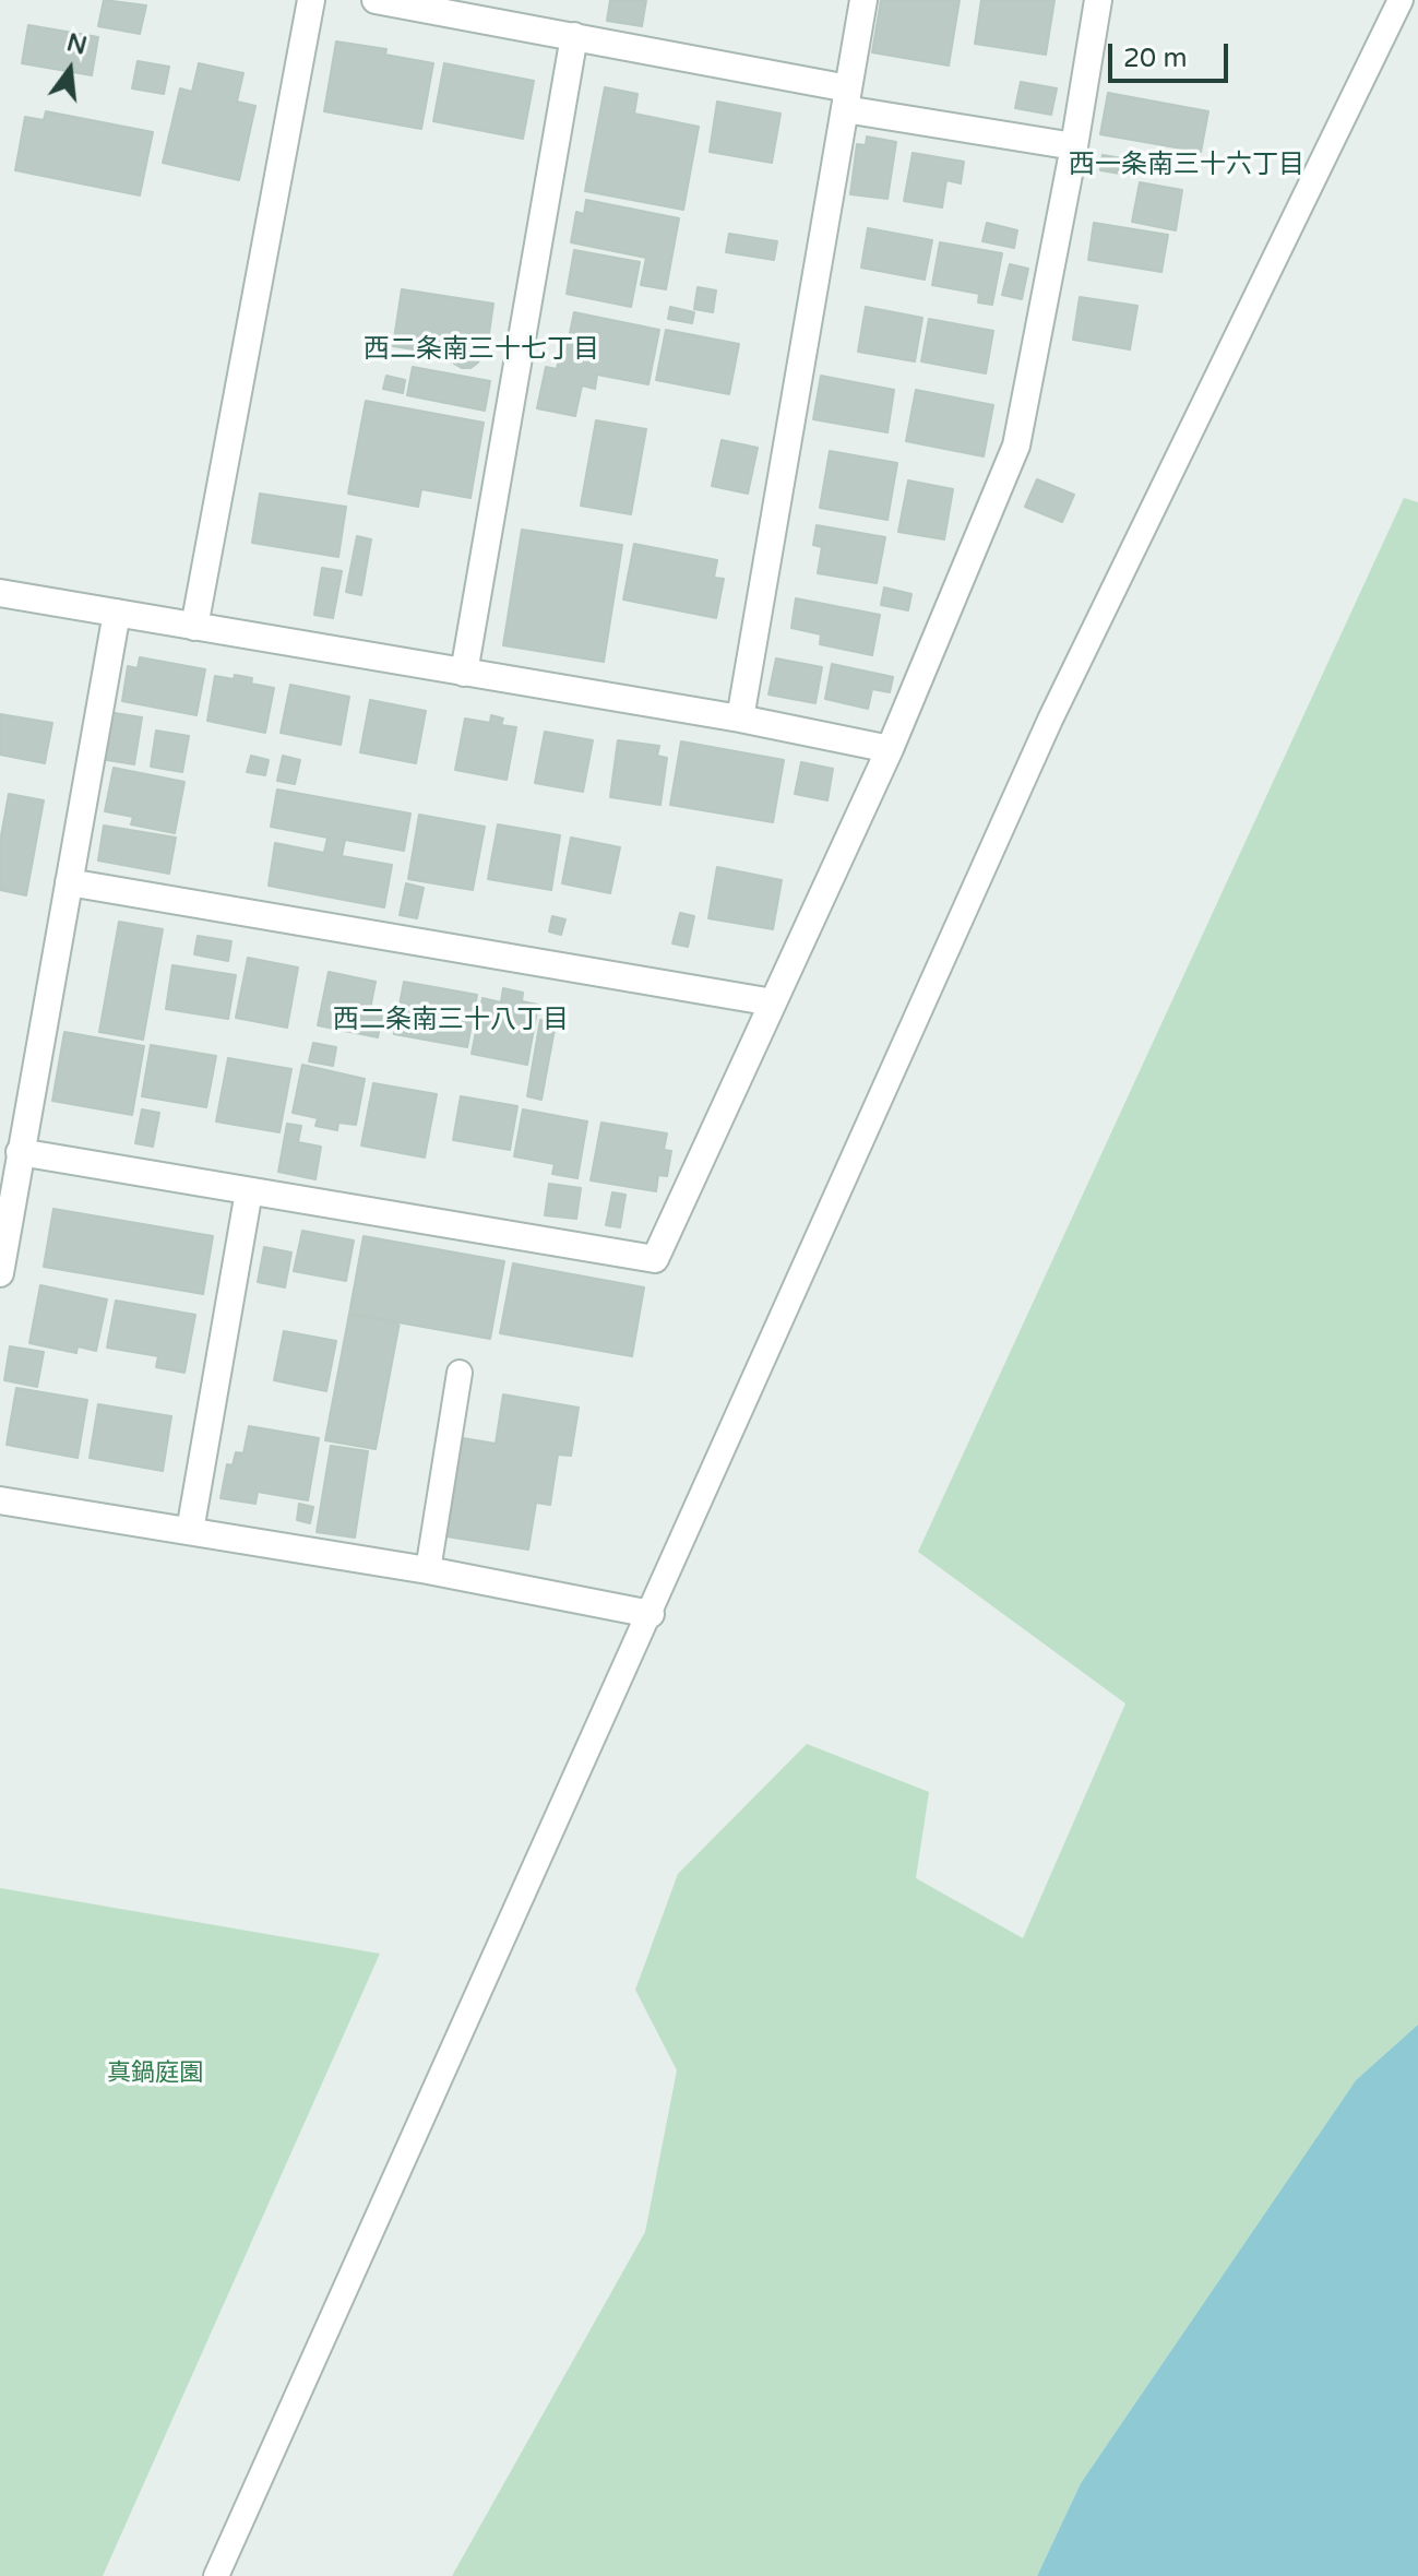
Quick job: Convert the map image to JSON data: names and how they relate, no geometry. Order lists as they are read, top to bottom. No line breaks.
{"districts":["西一条南三十六丁目","西二条南三十七丁目","西二条南三十八丁目"],"parks":["真鍋庭園"],"scale_bar":"20 m","north":"top"}
